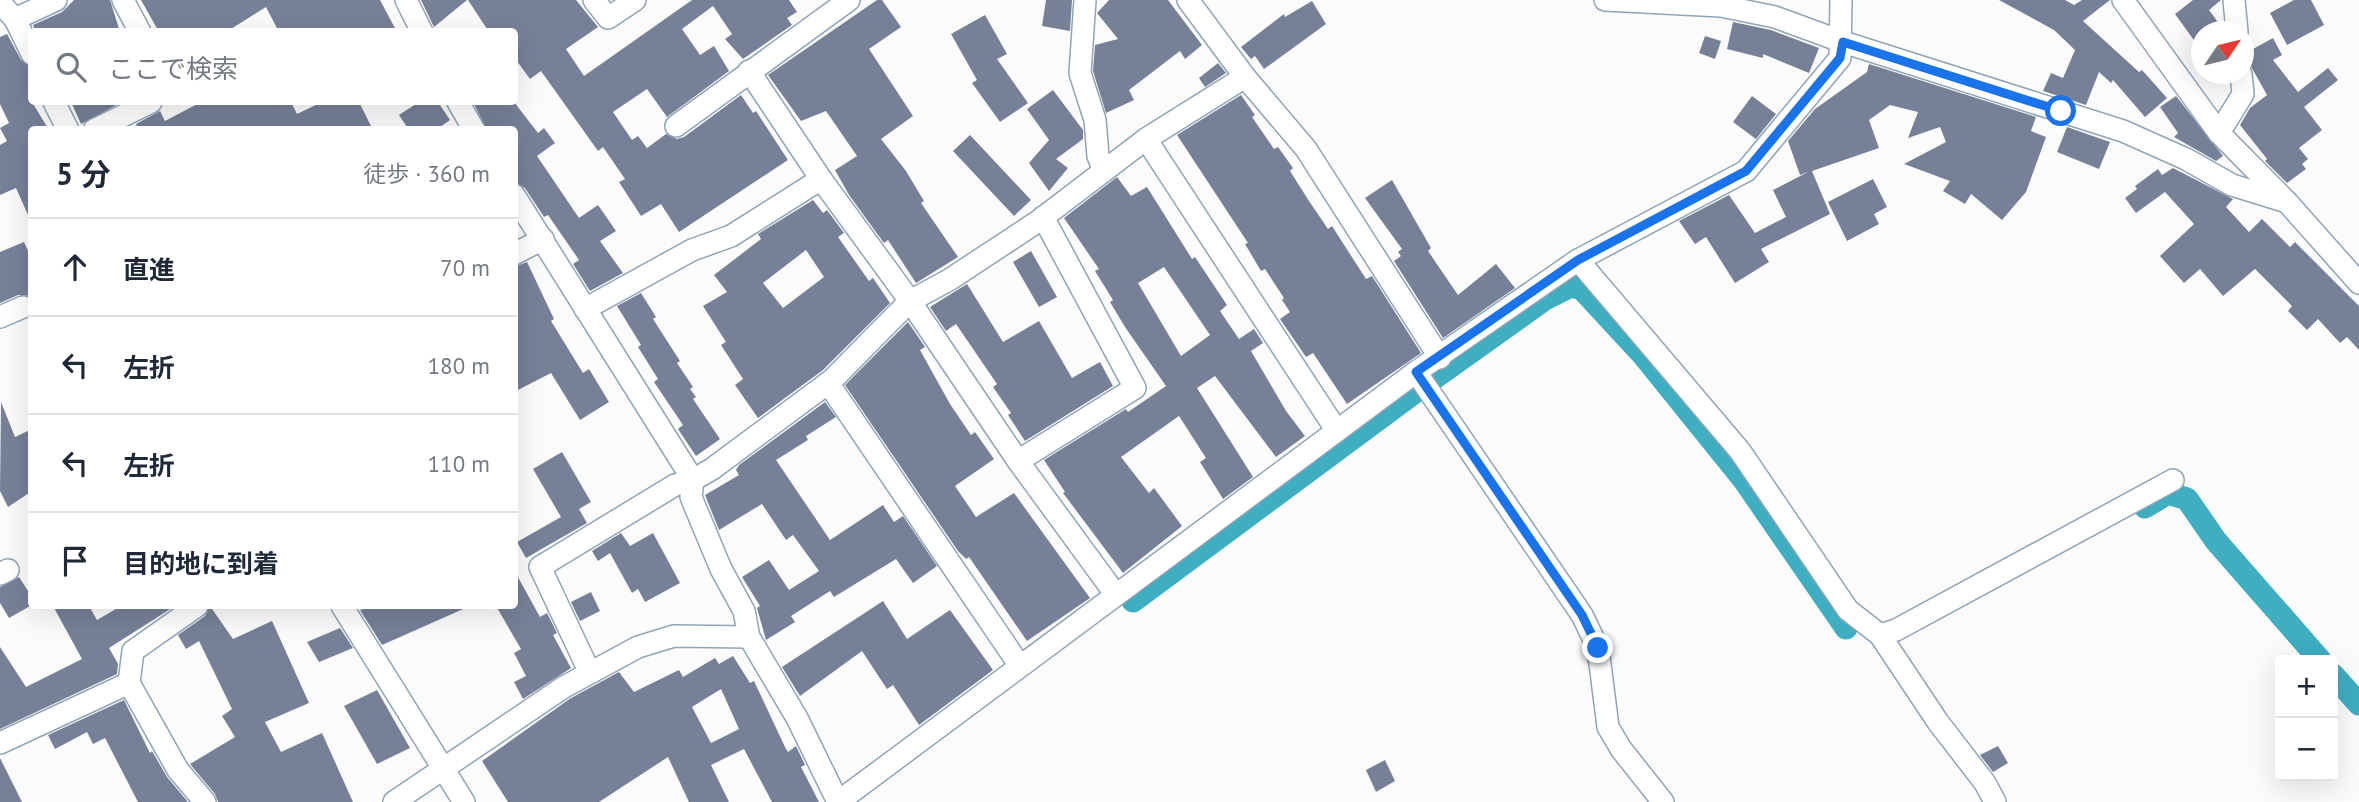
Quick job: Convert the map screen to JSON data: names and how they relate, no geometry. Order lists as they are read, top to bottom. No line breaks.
{"north":"top right","page":{"search":"ここで検索","heading":["5 分","徒歩 · 360 m"],"list":[["直進","70 m"],["左折","180 m"],["左折","110 m"],"目的地に到着"],"map_buttons":["+","−"]}}
